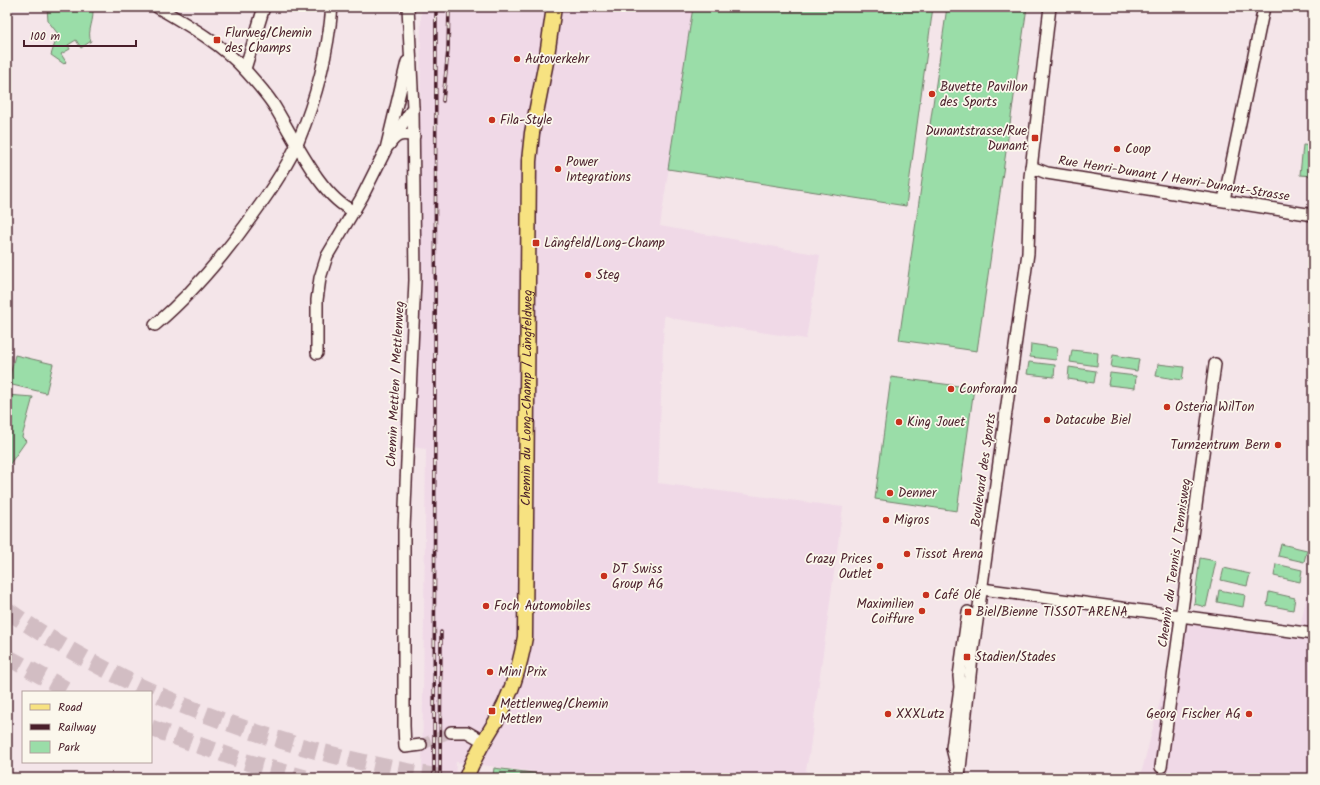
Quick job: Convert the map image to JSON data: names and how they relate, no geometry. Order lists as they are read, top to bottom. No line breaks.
{"streets":{"main road":["Chemin du Long-Champ / Längfeldweg"],"street":["Rue Henri-Dunant / Henri-Dunant-Strasse","Chemin Mettlen / Mettlenweg","Boulevard des Sports","Chemin du Tennis / Tennisweg"]},"crossings":[["Rue Henri-Dunant / Henri-Dunant-Strasse","Boulevard des Sports"]],"places":{"transit":["Flurweg/Chemin des Champs","Dunantstrasse/Rue Dunant","Längfeld/Long-Champ","Biel/Bienne TISSOT ARENA","Stadien/Stades","Mettlenweg/Chemin Mettlen"],"other":["Autoverkehr","Buvette Pavillon des Sports","Fila-Style","Coop","Power Integrations","Steg","Conforama","Osteria WilTon","Datacube Biel","King Jouet","Turnzentrum Bern","Denner","Migros","Tissot Arena","Crazy Prices Outlet","DT Swiss Group AG","Café Olé","Foch Automobiles","Maximilien Coiffure","Mini Prix","XXXLutz","Georg Fischer AG"]},"legend":["Road","Railway","Park"],"scale_bar":"100 m"}
